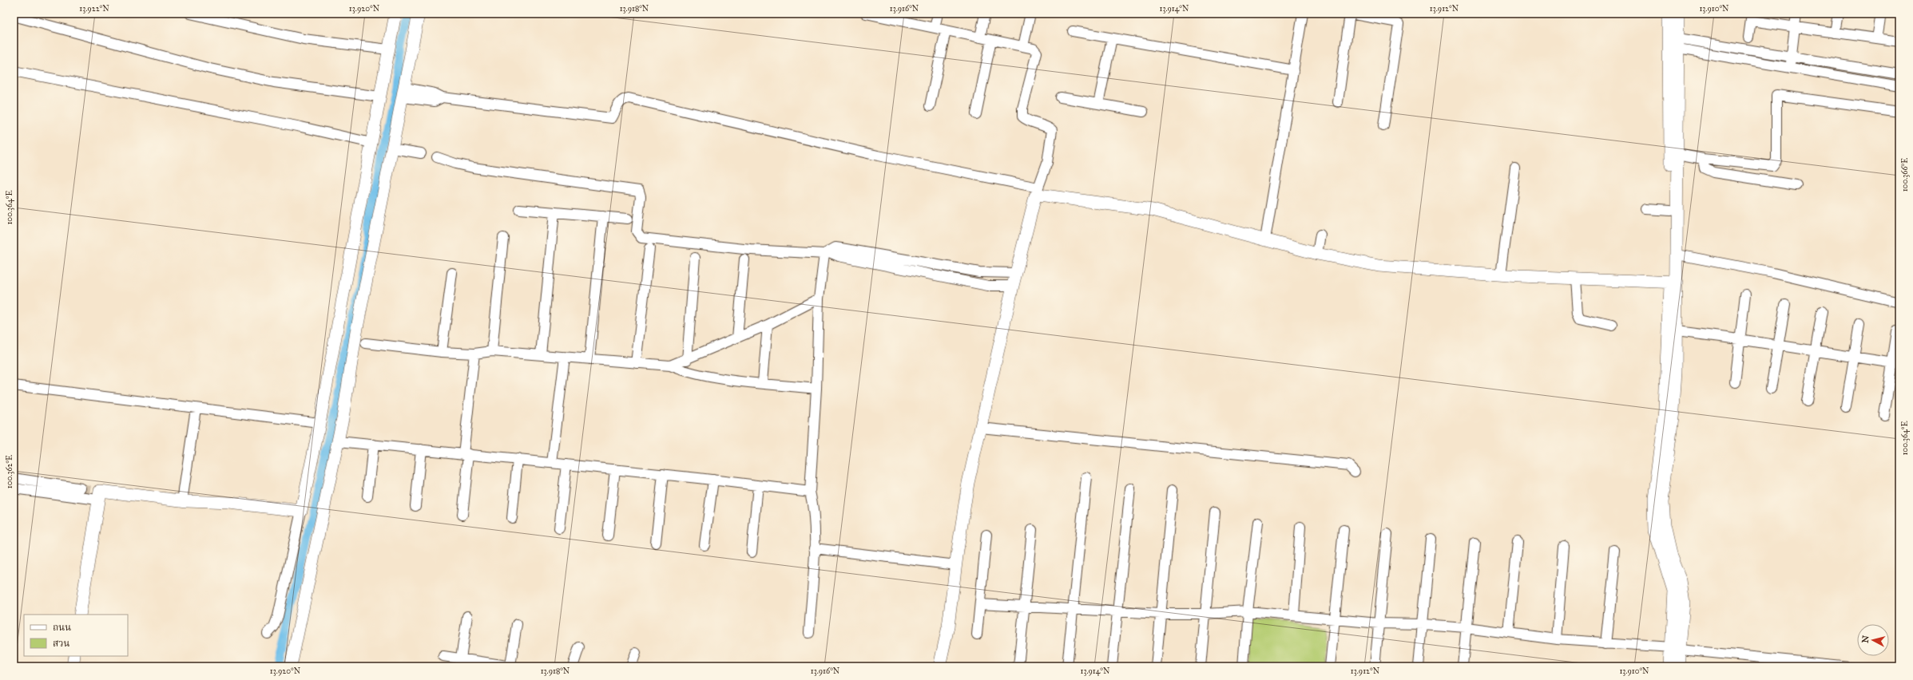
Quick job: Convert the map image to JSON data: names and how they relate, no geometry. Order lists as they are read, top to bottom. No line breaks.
{"legend":["ถนน","สวน"],"north":"left","coordinates":["13.922°N","13.920°N","13.918°N","13.916°N","13.914°N","13.912°N","13.910°N","100.366°E","100.364°E","100.362°E"]}
